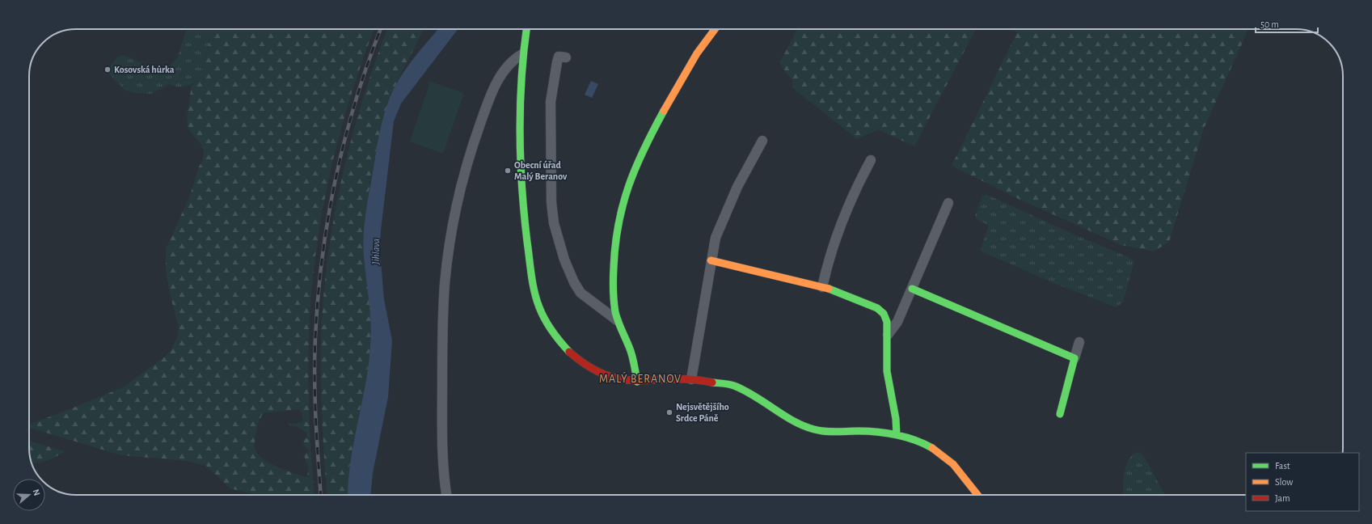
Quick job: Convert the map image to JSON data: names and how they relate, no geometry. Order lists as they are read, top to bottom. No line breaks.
{"districts":["MALÝ BERANOV"],"water":["Jihlava"],"places":["Kosovská hůrka","Obecní úřad Malý Beranov","Nejsvětějšího Srdce Páně"],"legend":["Fast","Slow","Jam"],"scale_bar":"50 m","north":"right"}
